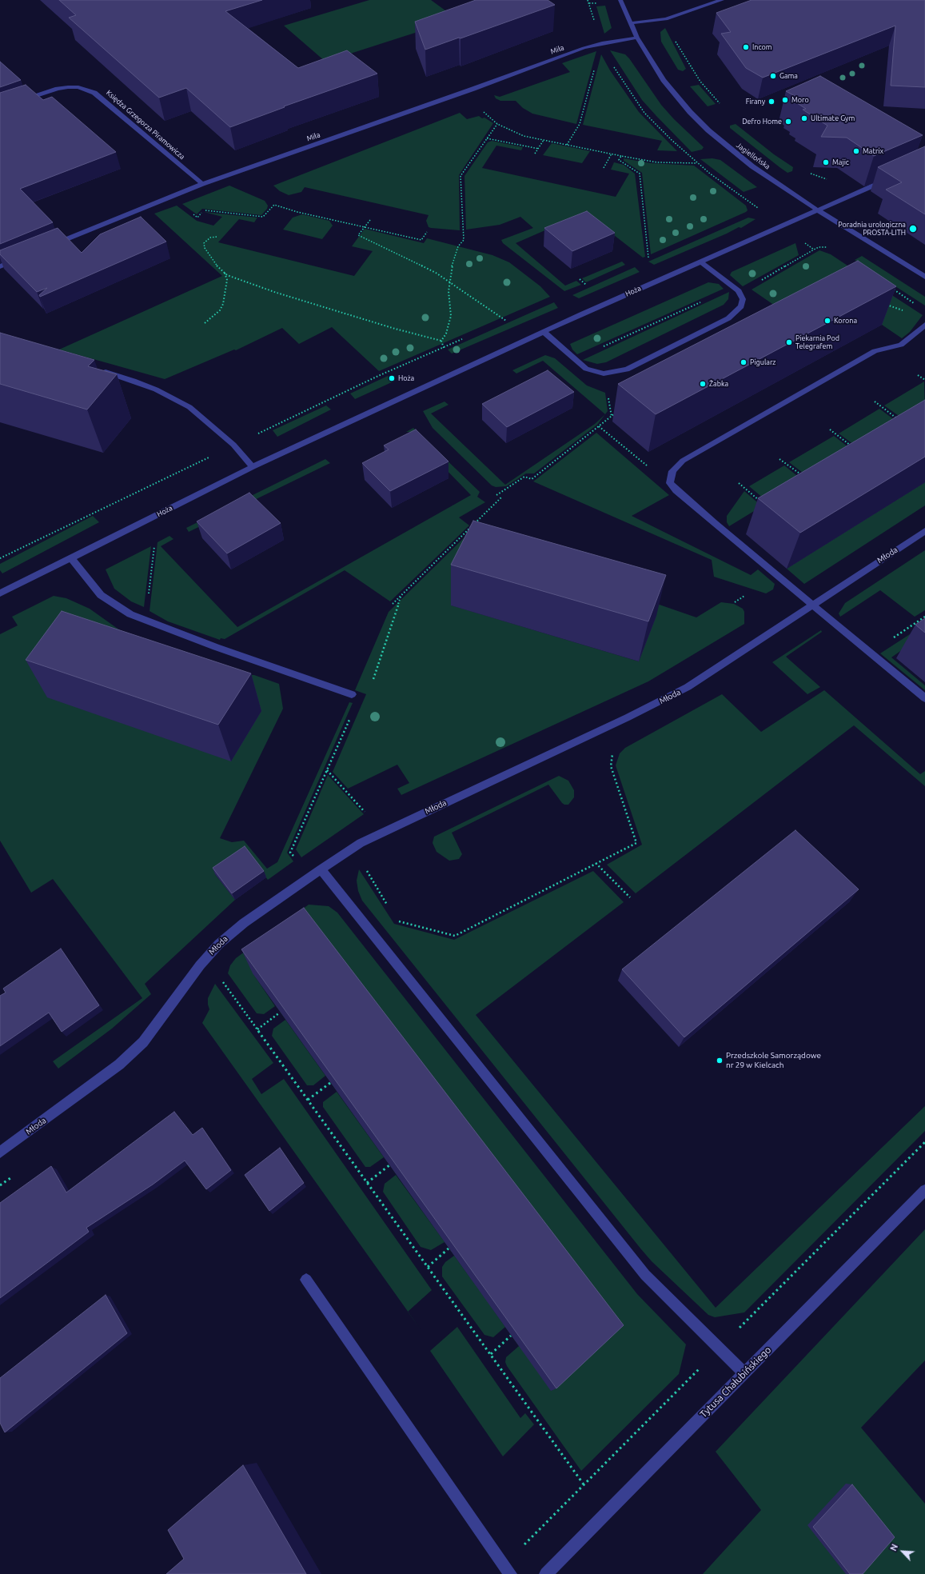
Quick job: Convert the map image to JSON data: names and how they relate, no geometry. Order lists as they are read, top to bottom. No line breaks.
{"streets":{"street":["Miła","Księdza Grzegorza Piramowicza","Jagiellońska","Hoża","Młoda","Tytusa Chałubińskiego"]},"crossings":[["Miła","Księdza Grzegorza Piramowicza"],["Miła","Jagiellońska"],["Jagiellońska","Hoża"]],"places":["Incom","Gama","Moro","Firany","Ultimate Gym","Defro Home","Matrix","Majic","Poradnia urologiczna PROSTA-LITH","Korona","Piekarnia Pod Telegrafem","Pigularz","Hoża","Żabka","Przedszkole Samorządowe nr 29 w Kielcach"],"north":"top left"}
